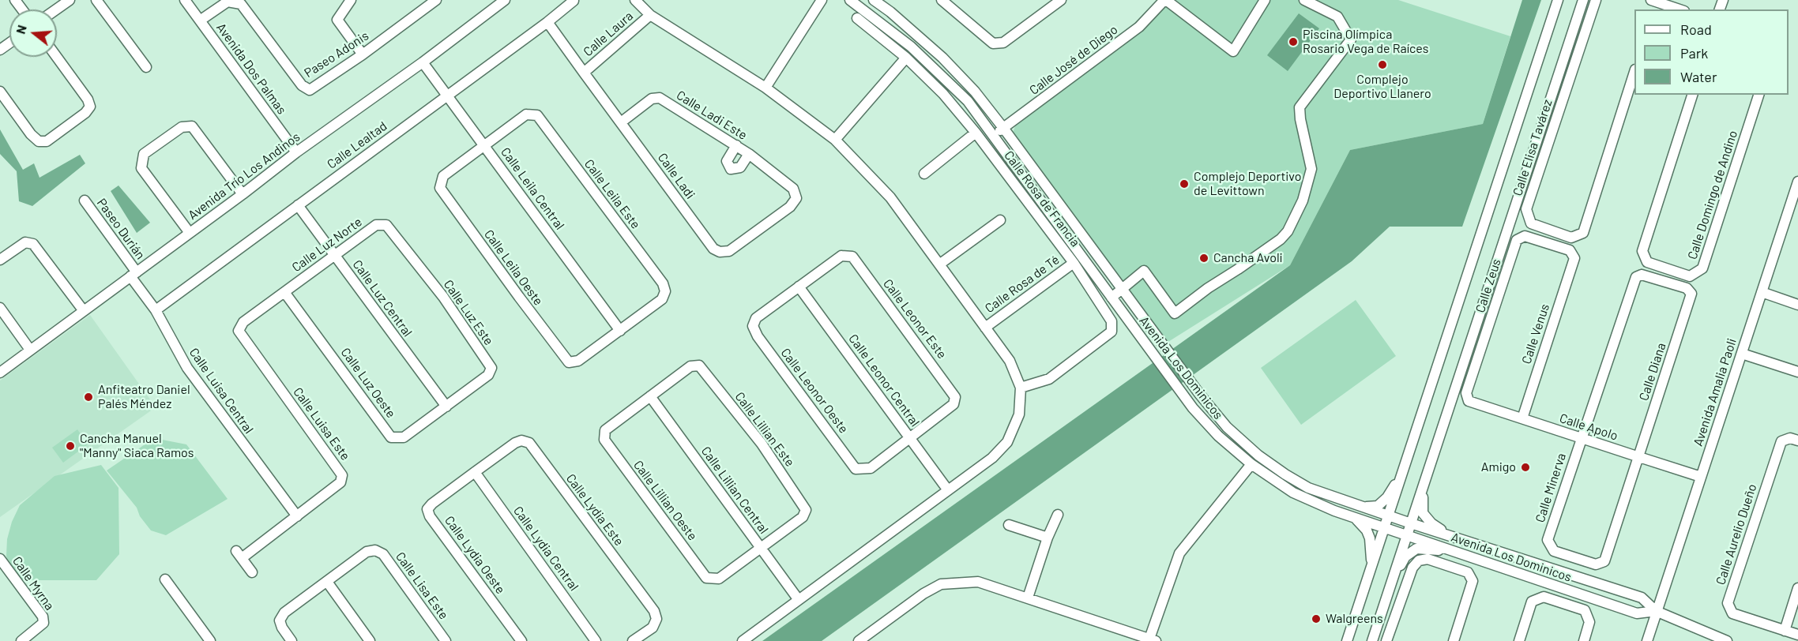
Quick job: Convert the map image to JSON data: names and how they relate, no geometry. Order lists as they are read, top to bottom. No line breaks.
{"streets":{"street":["Calle Laura","Paseo Adonis","Calle José de Diego","Avenida Dos Palmas","Calle Ladi Este","Calle Lealtad","Calle Elisa Tavárez","Avenida Trío Los Andinos","Calle Ladi","Calle Leila Central","Calle Leila Este","Calle Domingo de Andino","Calle Rosa de Francia","Paseo Durián","Calle Luz Norte","Calle Leila Oeste","Calle Rosa de Té","Calle Zeus","Calle Luz Central","Calle Luz Este","Calle Leonor Este","Calle Venus","Avenida Los Dominicos","Calle Diana","Calle Leonor Central","Calle Luz Oeste","Calle Luisa Central","Calle Leonor Oeste","Avenida Amalia Paoli","Calle Luisa Este","Calle Apolo","Calle Lillian Este","Calle Minerva","Calle Lillian Central","Calle Lillian Oeste","Calle Lydia Este","Calle Aurelio Dueño","Calle Lydia Central","Calle Lydia Oeste","Calle Myrna","Calle Lisa Este"]},"crossings":[["Calle Laura","Calle Ladi"],["Paseo Adonis","Avenida Dos Palmas"],["Calle José de Diego","Avenida Los Dominicos"],["Avenida Dos Palmas","Avenida Trío Los Andinos"],["Calle Ladi Este","Calle Ladi"],["Calle Lealtad","Calle Ladi"],["Calle Lealtad","Calle Leila Central"],["Calle Lealtad","Calle Luz Central"],["Calle Lealtad","Calle Luisa Central"],["Avenida Trío Los Andinos","Calle Leila Central"],["Avenida Trío Los Andinos","Paseo Durián"],["Avenida Trío Los Andinos","Calle Luisa Central"],["Calle Leila Central","Calle Leila Este"],["Calle Leila Central","Calle Leila Oeste"],["Calle Leila Este","Calle Leila Oeste"],["Calle Rosa de Francia","Calle Rosa de Té"],["Paseo Durián","Calle Luisa Central"],["Calle Luz Norte","Calle Luz Central"],["Calle Luz Norte","Calle Luz Este"],["Calle Luz Norte","Calle Luz Oeste"],["Calle Luz Norte","Calle Luisa Este"],["Calle Zeus","Calle Venus"],["Calle Zeus","Calle Apolo"],["Calle Luz Central","Calle Luz Este"],["Calle Luz Central","Calle Luz Oeste"],["Calle Luz Este","Calle Luz Oeste"],["Calle Leonor Este","Calle Leonor Central"],["Calle Leonor Este","Calle Leonor Oeste"],["Calle Venus","Calle Apolo"],["Avenida Los Dominicos","Avenida Amalia Paoli"],["Calle Diana","Calle Apolo"],["Calle Diana","Calle Minerva"],["Calle Leonor Central","Calle Leonor Oeste"],["Calle Luz Oeste","Calle Luisa Este"],["Calle Luisa Central","Calle Luisa Este"],["Avenida Amalia Paoli","Calle Apolo"],["Calle Apolo","Calle Minerva"],["Calle Lillian Este","Calle Lillian Central"],["Calle Lillian Este","Calle Lillian Oeste"],["Calle Lillian Central","Calle Lillian Oeste"],["Calle Lydia Este","Calle Lydia Central"],["Calle Lydia Este","Calle Lydia Oeste"],["Calle Lydia Central","Calle Lydia Oeste"]],"places":["Piscina Olímpica Rosario Vega de Raíces","Complejo Deportivo Llanero","Complejo Deportivo de Levittown","Cancha Avoli","Anfiteatro Daniel Palés Méndez","Cancha Manuel \"Manny\" Siaca Ramos","Amigo","Walgreens"],"legend":["Road","Park","Water"],"north":"left"}
